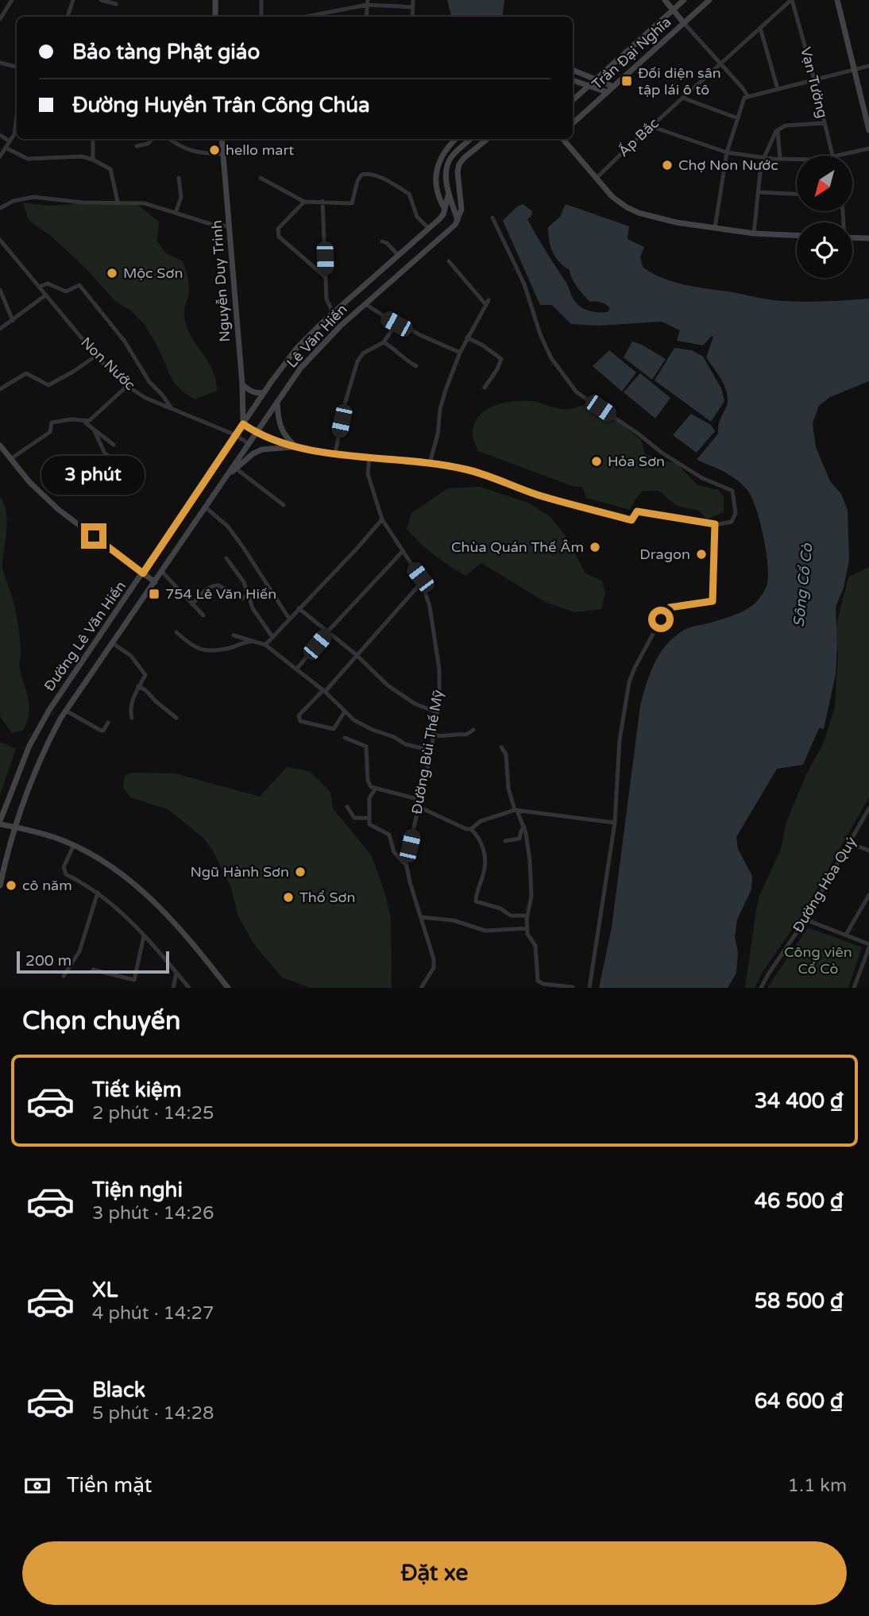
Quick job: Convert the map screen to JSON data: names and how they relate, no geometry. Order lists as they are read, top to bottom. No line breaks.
{"streets":{"main road":["Trần Đại Nghĩa","Nguyễn Duy Trinh","Lê Văn Hiến","Đường Lê Văn Hiến"],"street":["Vạn Tường","Ấp Bắc","Non Nước","Đường Bùi Thế Mỹ","Đường Hòa Quý"]},"crossings":[["Vạn Tường","Ấp Bắc"],["Nguyễn Duy Trinh","Đường Lê Văn Hiến"],["Lê Văn Hiến","Non Nước"],["Lê Văn Hiến","Đường Lê Văn Hiến"],["Non Nước","Đường Lê Văn Hiến"]],"water":["Sông Cổ Cò"],"parks":["Công viên Cổ Cò"],"places":{"transit":["Đối diện sân tập lái ô tô","754 Lê Văn Hiến"],"other":["hello mart","Chợ Non Nước","Mộc Sơn","Hỏa Sơn","Chùa Quán Thế Âm","Dragon","Ngũ Hành Sơn","cô năm","Thổ Sơn"]},"scale_bar":"200 m","north":"bottom left","page":{"banner":["Bảo tàng Phật giáo","Đường Huyền Trân Công Chúa"],"bubble":"3 phút","scale":"200 m","heading":"Chọn chuyến","list":[{"name":"Tiết kiệm","note":"2 phút · 14:25","value":"34 400 ₫"},{"name":"Tiện nghi","note":"3 phút · 14:26","value":"46 500 ₫"},{"name":"XL","note":"4 phút · 14:27","value":"58 500 ₫"},{"name":"Black","note":"5 phút · 14:28","value":"64 600 ₫"}],"pay":["Tiền mặt","1.1 km"],"buttons":"Đặt xe"}}
